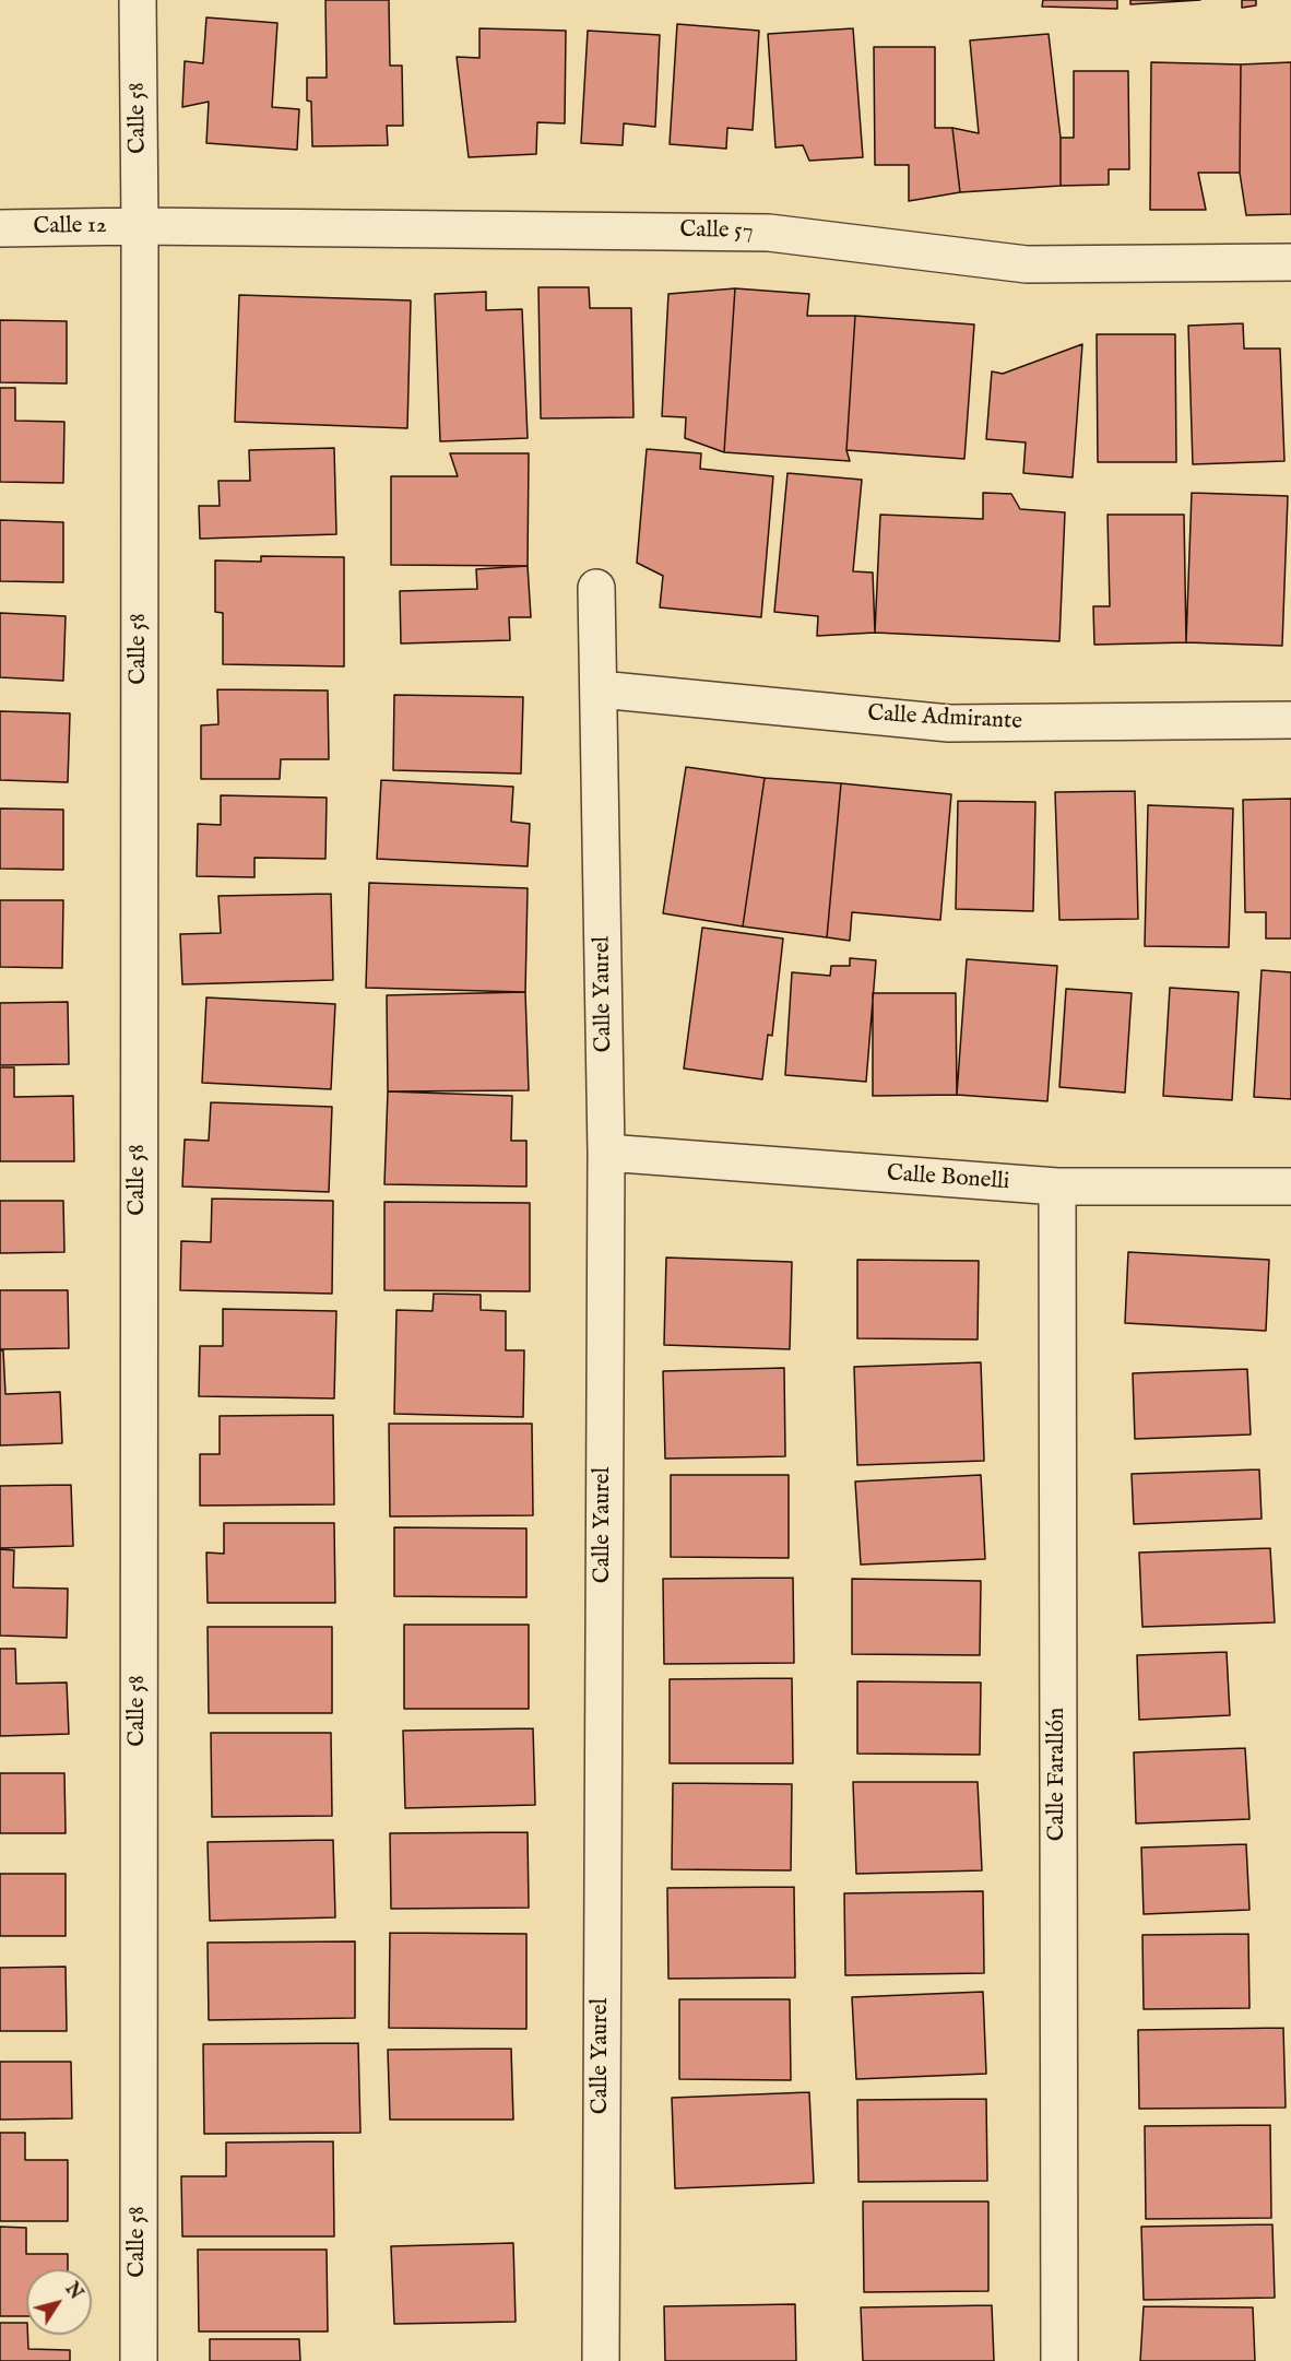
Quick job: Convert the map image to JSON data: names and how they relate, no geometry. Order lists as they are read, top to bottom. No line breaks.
{"streets":{"street":["Calle 58","Calle 12","Calle 57","Calle Admirante","Calle Yaurel","Calle Bonelli","Calle Farallón"]},"crossings":[["Calle 58","Calle 12"],["Calle 58","Calle 57"],["Calle 12","Calle 57"],["Calle Admirante","Calle Yaurel"],["Calle Yaurel","Calle Bonelli"],["Calle Bonelli","Calle Farallón"]],"north":"top right"}
